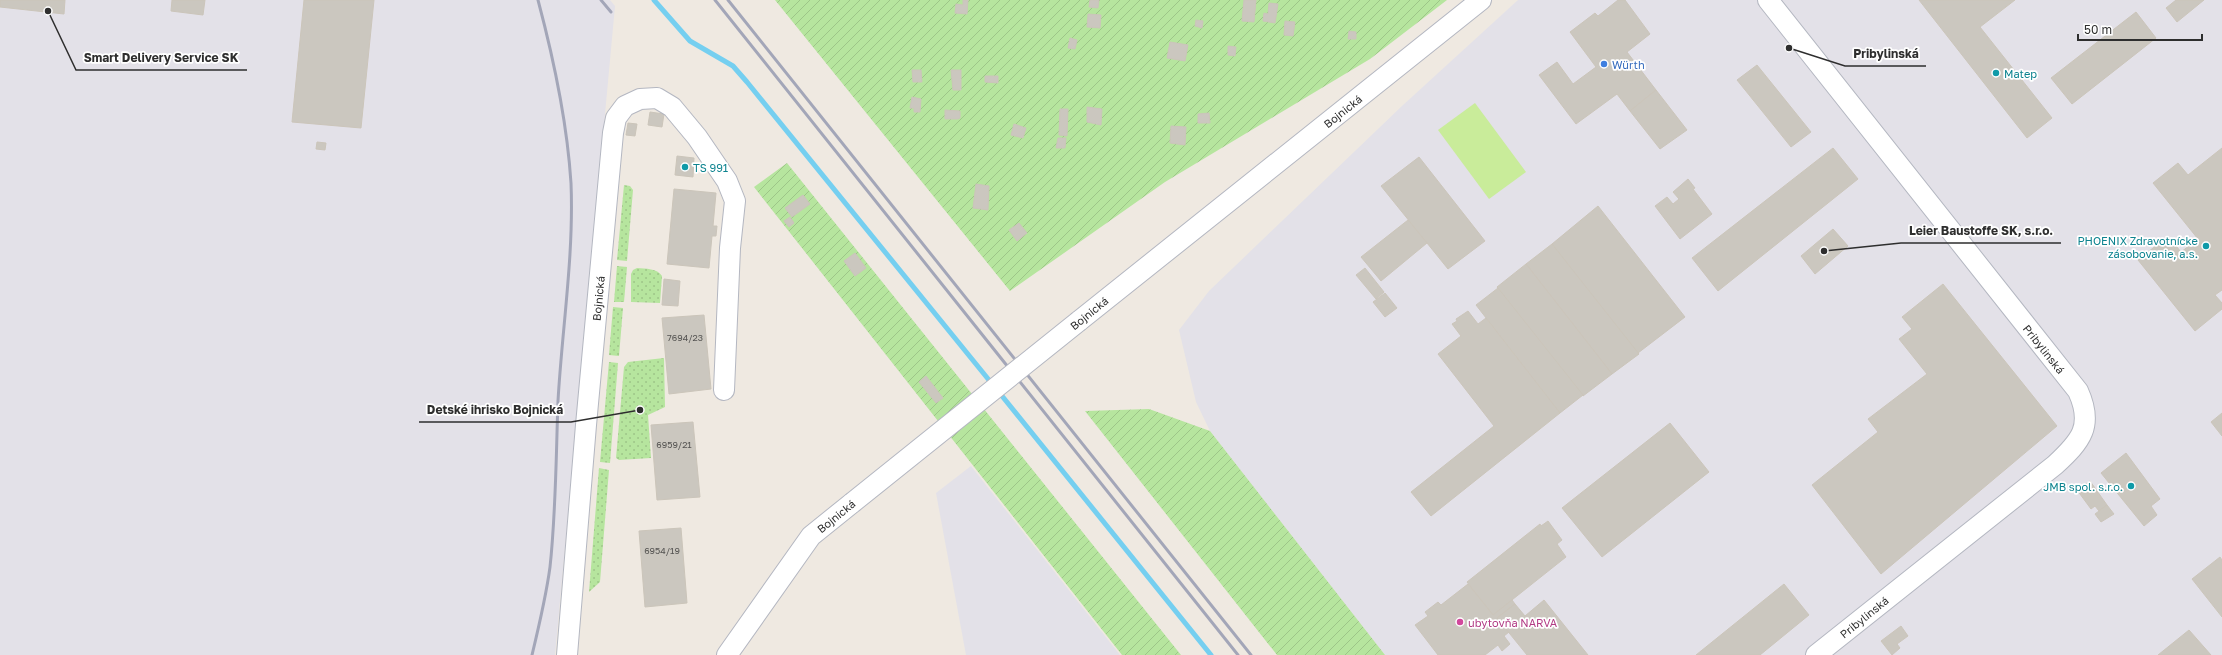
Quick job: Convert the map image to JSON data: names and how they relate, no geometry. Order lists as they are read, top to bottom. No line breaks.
{"streets":{"street":["Bojnická","Pribylinská"]},"places":["Smart Delivery Service SK","Pribylinská","Würth","Matep","TS 991","PHOENIX Zdravotnícke zásobovanie, a.s.","Leier Baustoffe SK, s.r.o.","Detské ihrisko Bojnická","JMB spol. s.r.o.","ubytovňa NARVA"],"house_numbers":["7694/23","6959/21","6954/19"],"scale_bar":"50 m"}
